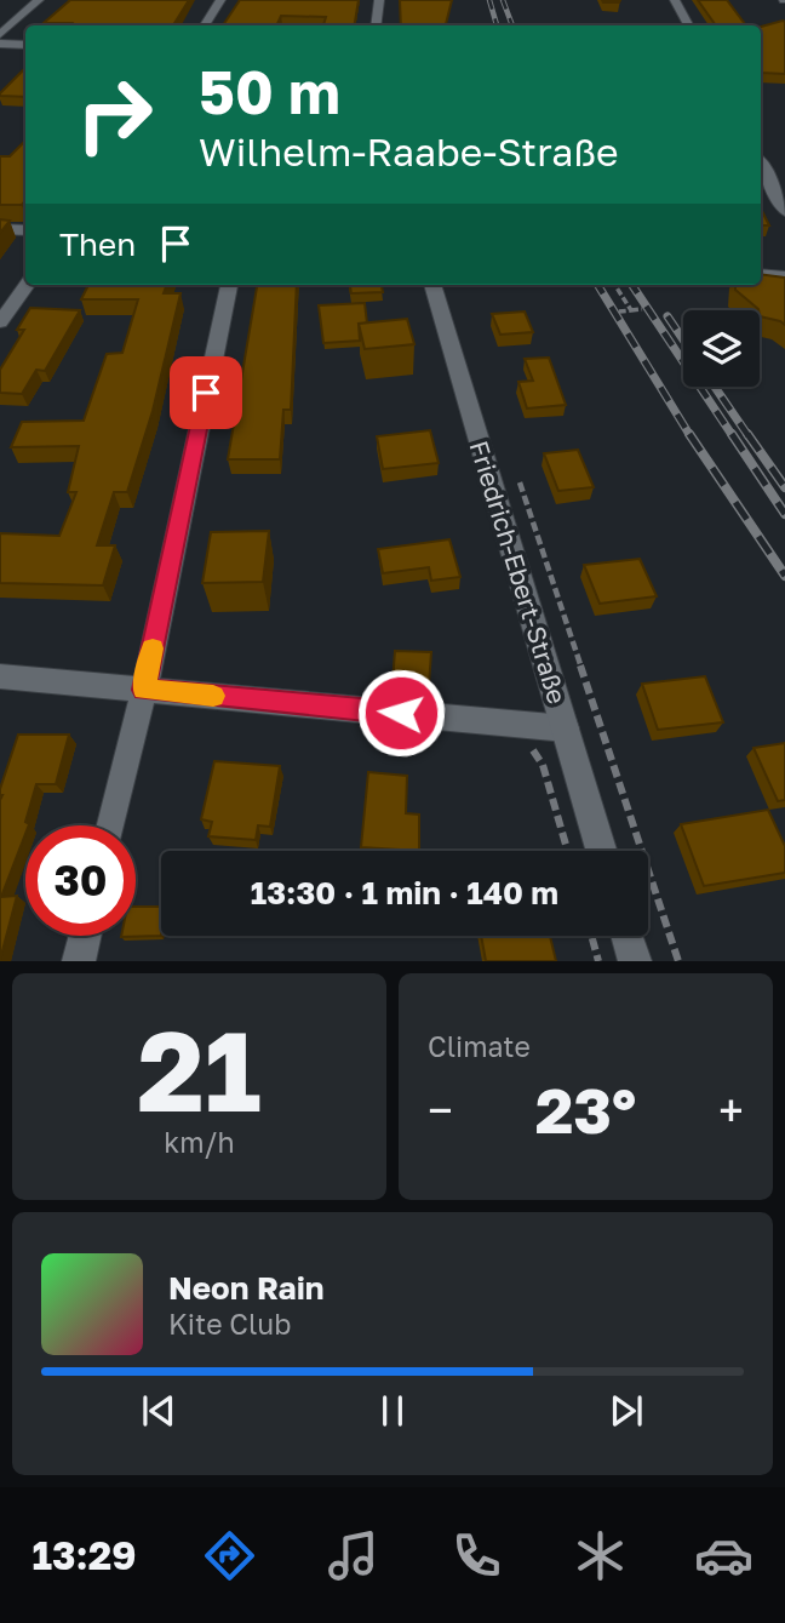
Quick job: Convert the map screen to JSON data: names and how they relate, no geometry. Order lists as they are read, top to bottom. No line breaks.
{"streets":{"street":["Friedrich-Ebert-Straße"]},"page":{"turn":["50 m","Wilhelm-Raabe-Straße"],"then":"Then","limit":"30","trip":"13:30 · 1 min · 140 m","tile":[["21","km/h"],"Climate"],"heat":["−","23°","+"],"song":["Neon Rain","Kite Club"],"tabs":"13:29"}}
